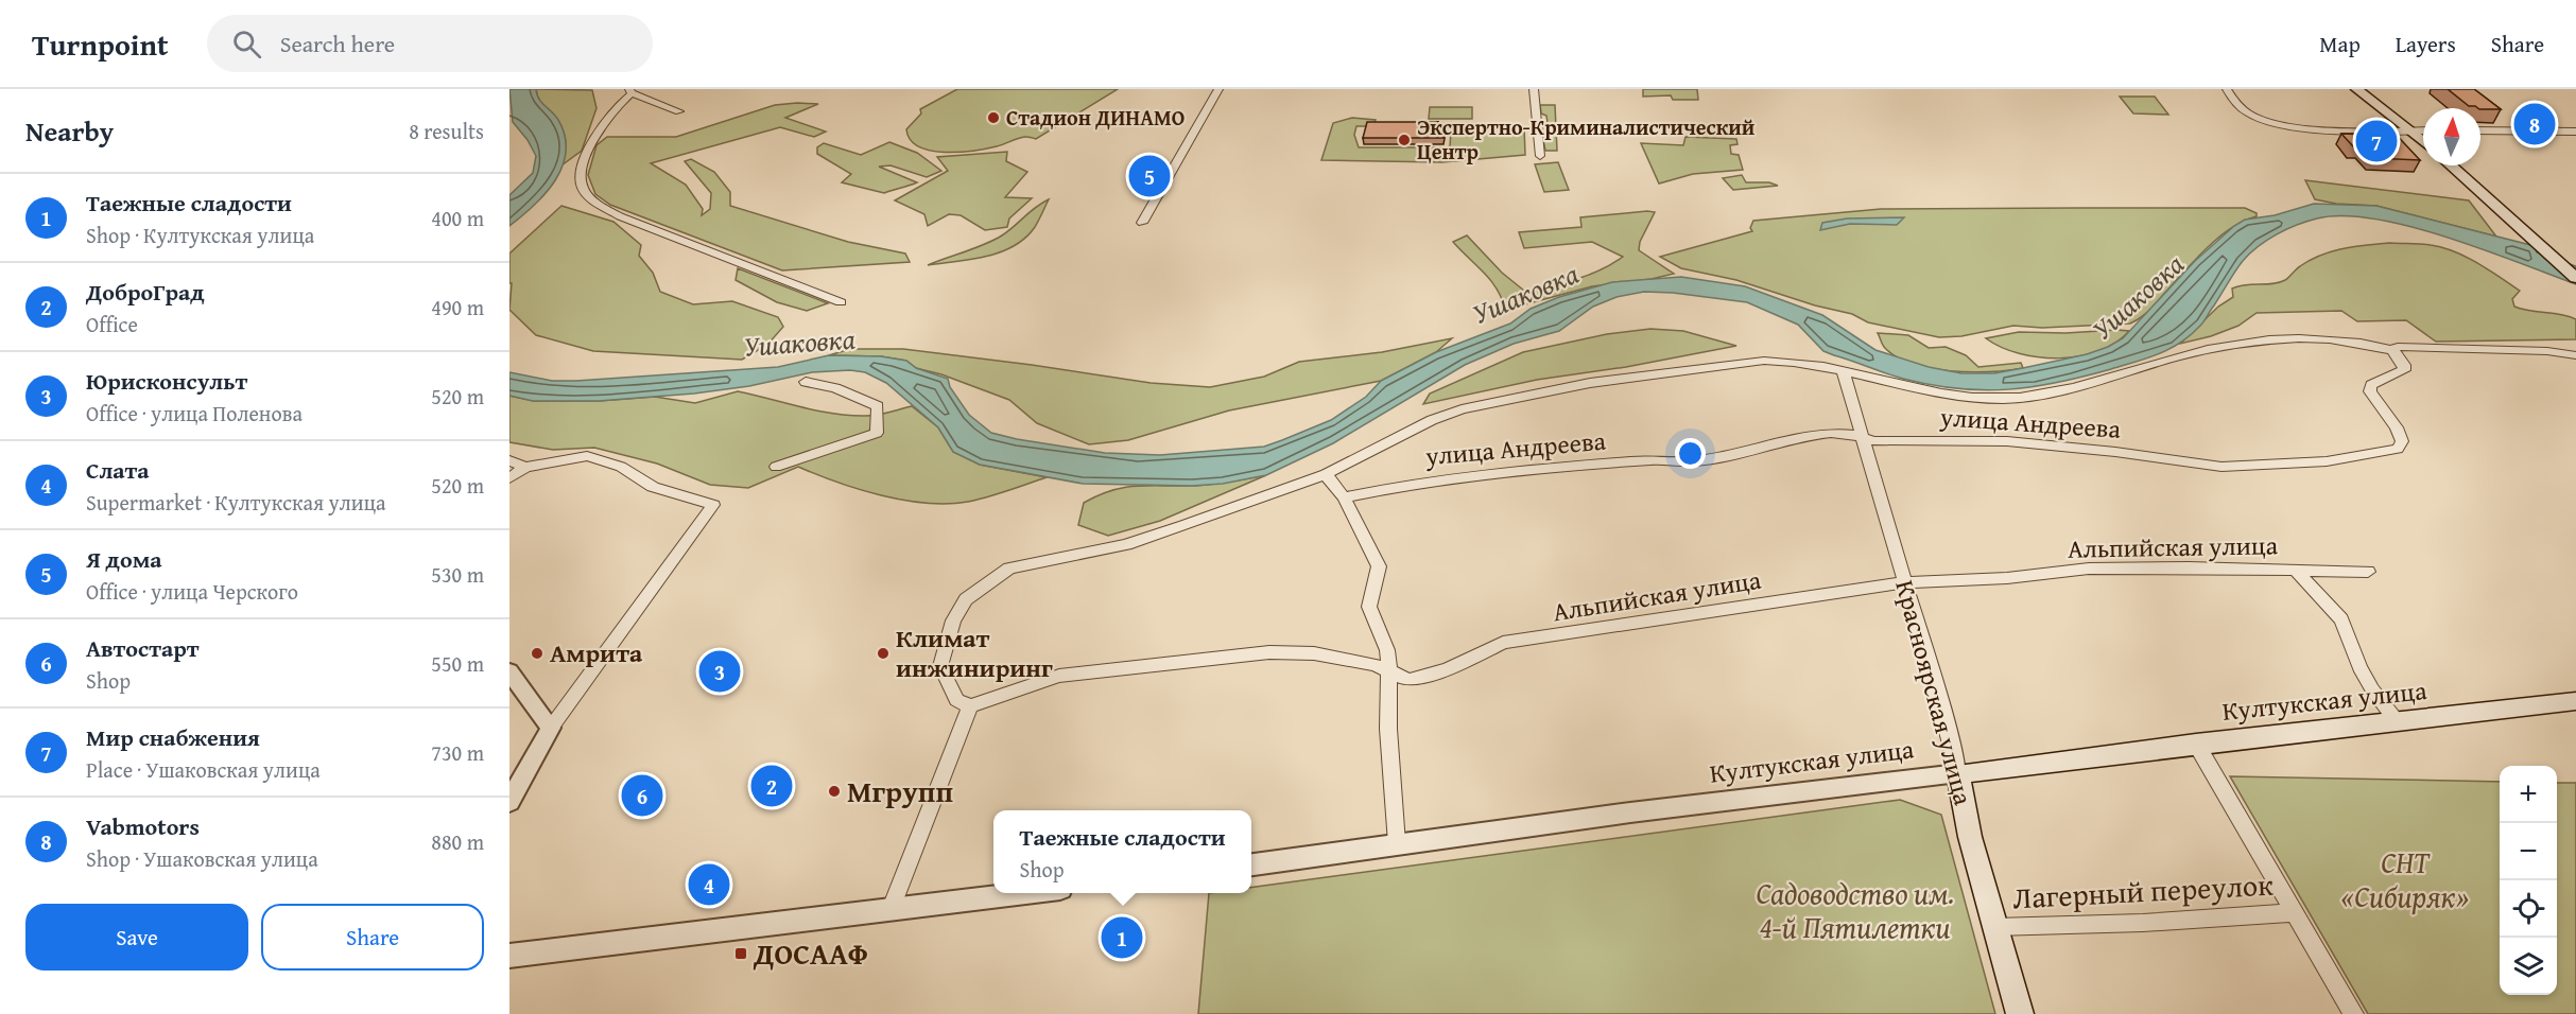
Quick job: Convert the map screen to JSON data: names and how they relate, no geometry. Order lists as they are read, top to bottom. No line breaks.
{"streets":{"main road":["Красноярская улица","Култукская улица"],"street":["улица Андреева","Альпийская улица","Лагерный переулок"]},"crossings":[["улица Андреева","Альпийская улица"],["улица Андреева","Красноярская улица"],["Альпийская улица","Красноярская улица"],["Красноярская улица","Култукская улица"],["Красноярская улица","Лагерный переулок"]],"water":["Ушаковка"],"parks":["СНТ «Сибиряк»","Садоводство им. 4-й Пятилетки"],"places":{"other":["Стадион ДИНАМО","Экспертно-Криминалистический Центр","Амрита","Климат инжиниринг","Мгрупп"],"transit":["ДОСААФ"]},"north":"top","page":{"header":"Turnpoint","search":"Search here","nav":["Map","Layers","Share"],"heading":["Nearby","8 results"],"pins":["8","7","5","3","2","6","4","1"],"list":[{"mark":"1","name":"Таежные сладости","note":"Shop · Култукская улица","value":"400 m"},{"mark":"2","name":"ДоброГрад","note":"Office","value":"490 m"},{"mark":"3","name":"Юрисконсульт","note":"Office · улица Поленова","value":"520 m"},{"mark":"4","name":"Слата","note":"Supermarket · Култукская улица","value":"520 m"},{"mark":"5","name":"Я дома","note":"Office · улица Черского","value":"530 m"},{"mark":"6","name":"Автостарт","note":"Shop","value":"550 m"},{"mark":"7","name":"Мир снабжения","note":"Place · Ушаковская улица","value":"730 m"},{"mark":"8","name":"Vabmotors","note":"Shop · Ушаковская улица","value":"880 m"}],"map_buttons":["+","−"],"popup":["Таежные сладости","Shop"],"buttons":["Save","Share"]}}
